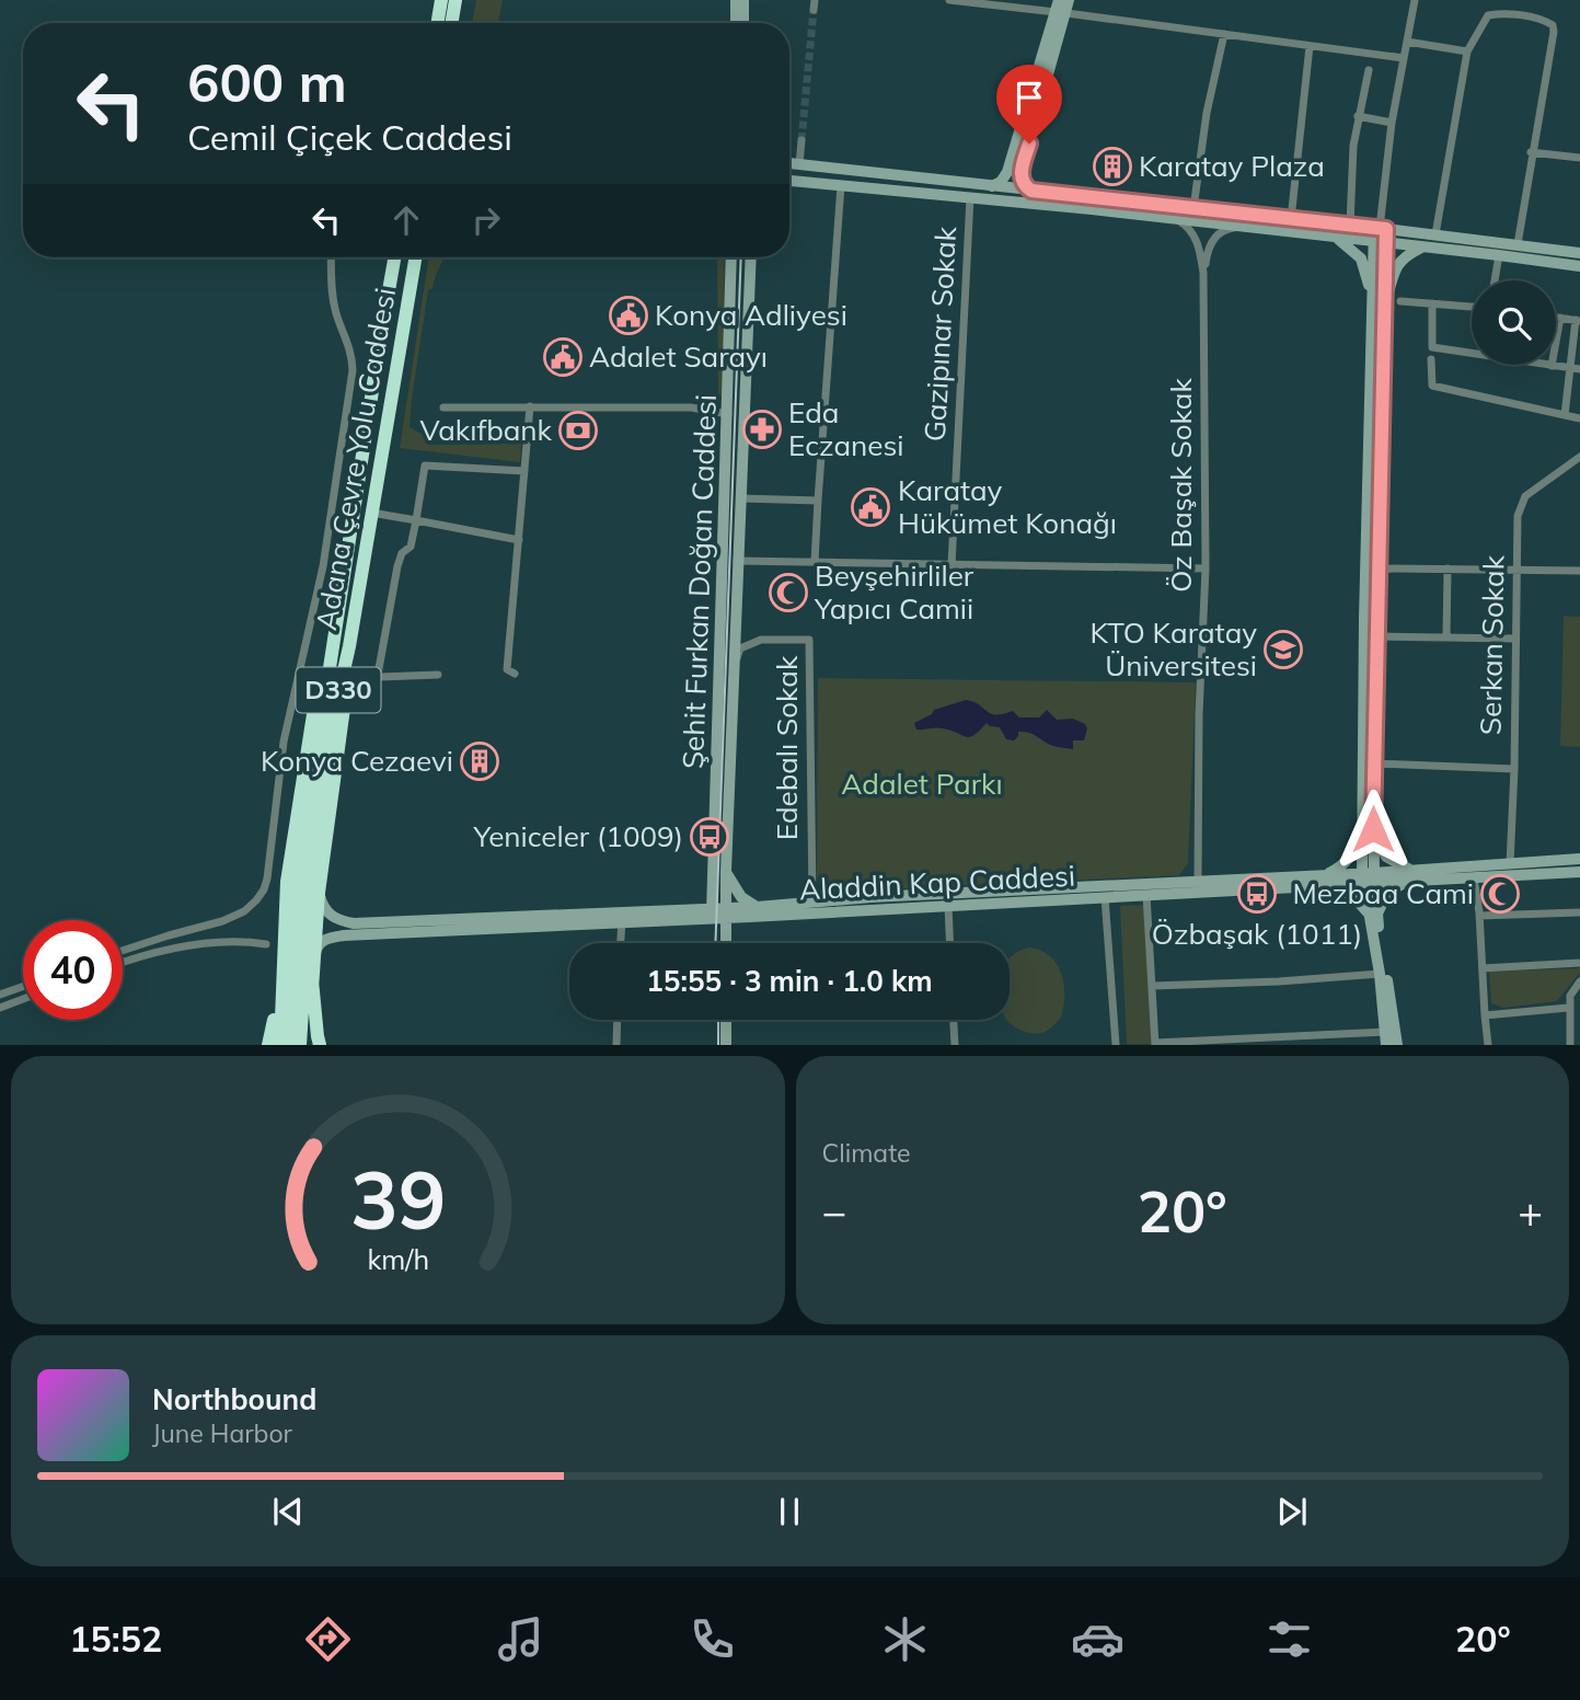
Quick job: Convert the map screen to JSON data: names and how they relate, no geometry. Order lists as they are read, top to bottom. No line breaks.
{"streets":{"highway":["Adana Çevre Yolu Caddesi","D330"],"street":["Gazipınar Sokak","Öz Başak Sokak","Şehit Furkan Doğan Caddesi","Serkan Sokak","Edebalı Sokak","Aladdin Kap Caddesi"]},"crossings":[["Öz Başak Sokak","Aladdin Kap Caddesi"],["Şehit Furkan Doğan Caddesi","Edebalı Sokak"],["Şehit Furkan Doğan Caddesi","Aladdin Kap Caddesi"],["Serkan Sokak","Aladdin Kap Caddesi"],["Edebalı Sokak","Aladdin Kap Caddesi"]],"parks":["Adalet Parkı"],"places":{"building":["Karatay Plaza","Konya Cezaevi"],"public building":["Konya Adliyesi","Adalet Sarayı","Karatay Hükümet Konağı"],"pharmacy":["Eda Eczanesi"],"bank":["Vakıfbank"],"mosque":["Beyşehirliler Yapıcı Camii","Mezbaa Cami"],"school or university":["KTO Karatay Üniversitesi"],"bus stop":["Yeniceler (1009)","Özbaşak (1011)"]},"page":{"turn":["600 m","Cemil Çiçek Caddesi"],"limit":"40","trip":"15:55 · 3 min · 1.0 km","tile":"Climate","heat":["−","20°","+"],"song":["Northbound","June Harbor"],"tabs":["15:52","20°"],"gauge":["39","km/h"]}}
